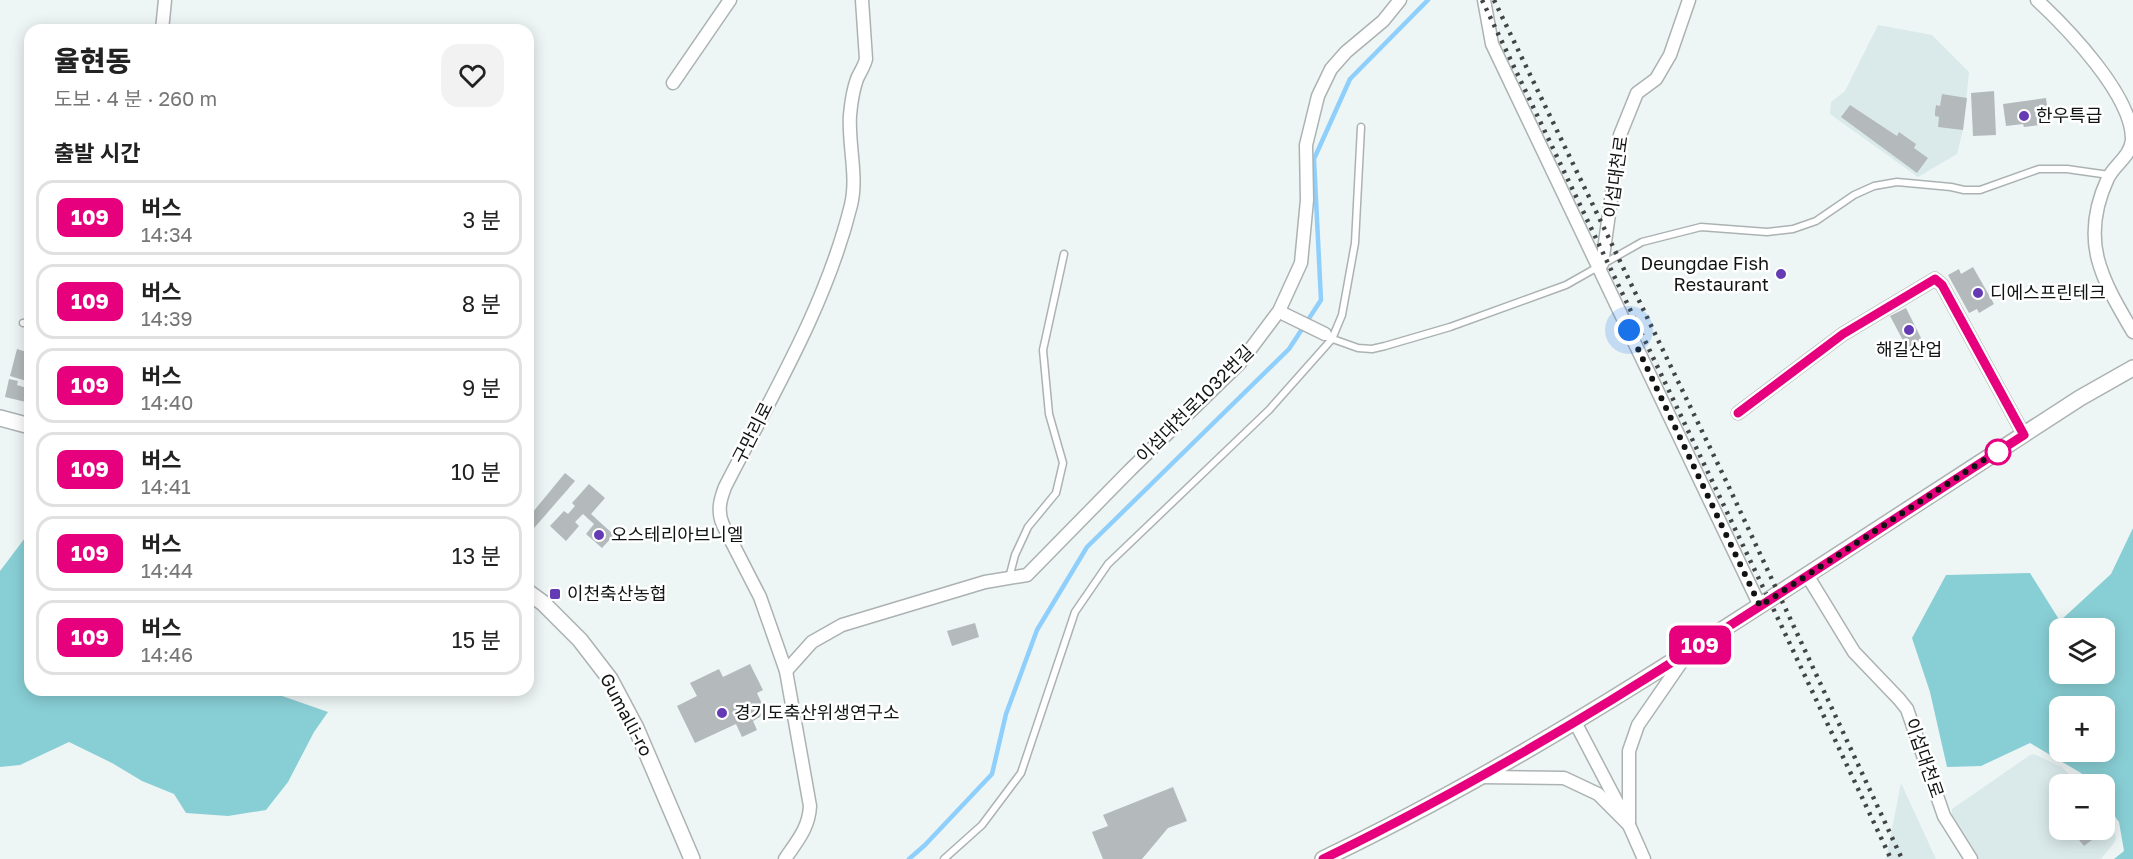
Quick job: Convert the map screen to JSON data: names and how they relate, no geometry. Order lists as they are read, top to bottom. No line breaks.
{"streets":{"street":["이섭대천로","이섭대천로1032번길","구만리로","Gumalli-ro"]},"crossings":[["이섭대천로1032번길","구만리로"]],"places":{"other":["한우특급","Deungdae Fish Restaurant","디에스프린테크","해길산업","오스테리아브니엘","경기도축산위생연구소"],"transit":["이천축산농협"]},"lines":["bus line 109"],"page":{"on_map":"109","heading":[["율현동","도보 · 4 분 · 260 m"],"출발 시간"],"list":[{"mark":"109","name":"버스","note":"14:34","value":"3 분"},{"mark":"109","name":"버스","note":"14:39","value":"8 분"},{"mark":"109","name":"버스","note":"14:40","value":"9 분"},{"mark":"109","name":"버스","note":"14:41","value":"10 분"},{"mark":"109","name":"버스","note":"14:44","value":"13 분"},{"mark":"109","name":"버스","note":"14:46","value":"15 분"}],"map_buttons":["+","−"]}}
